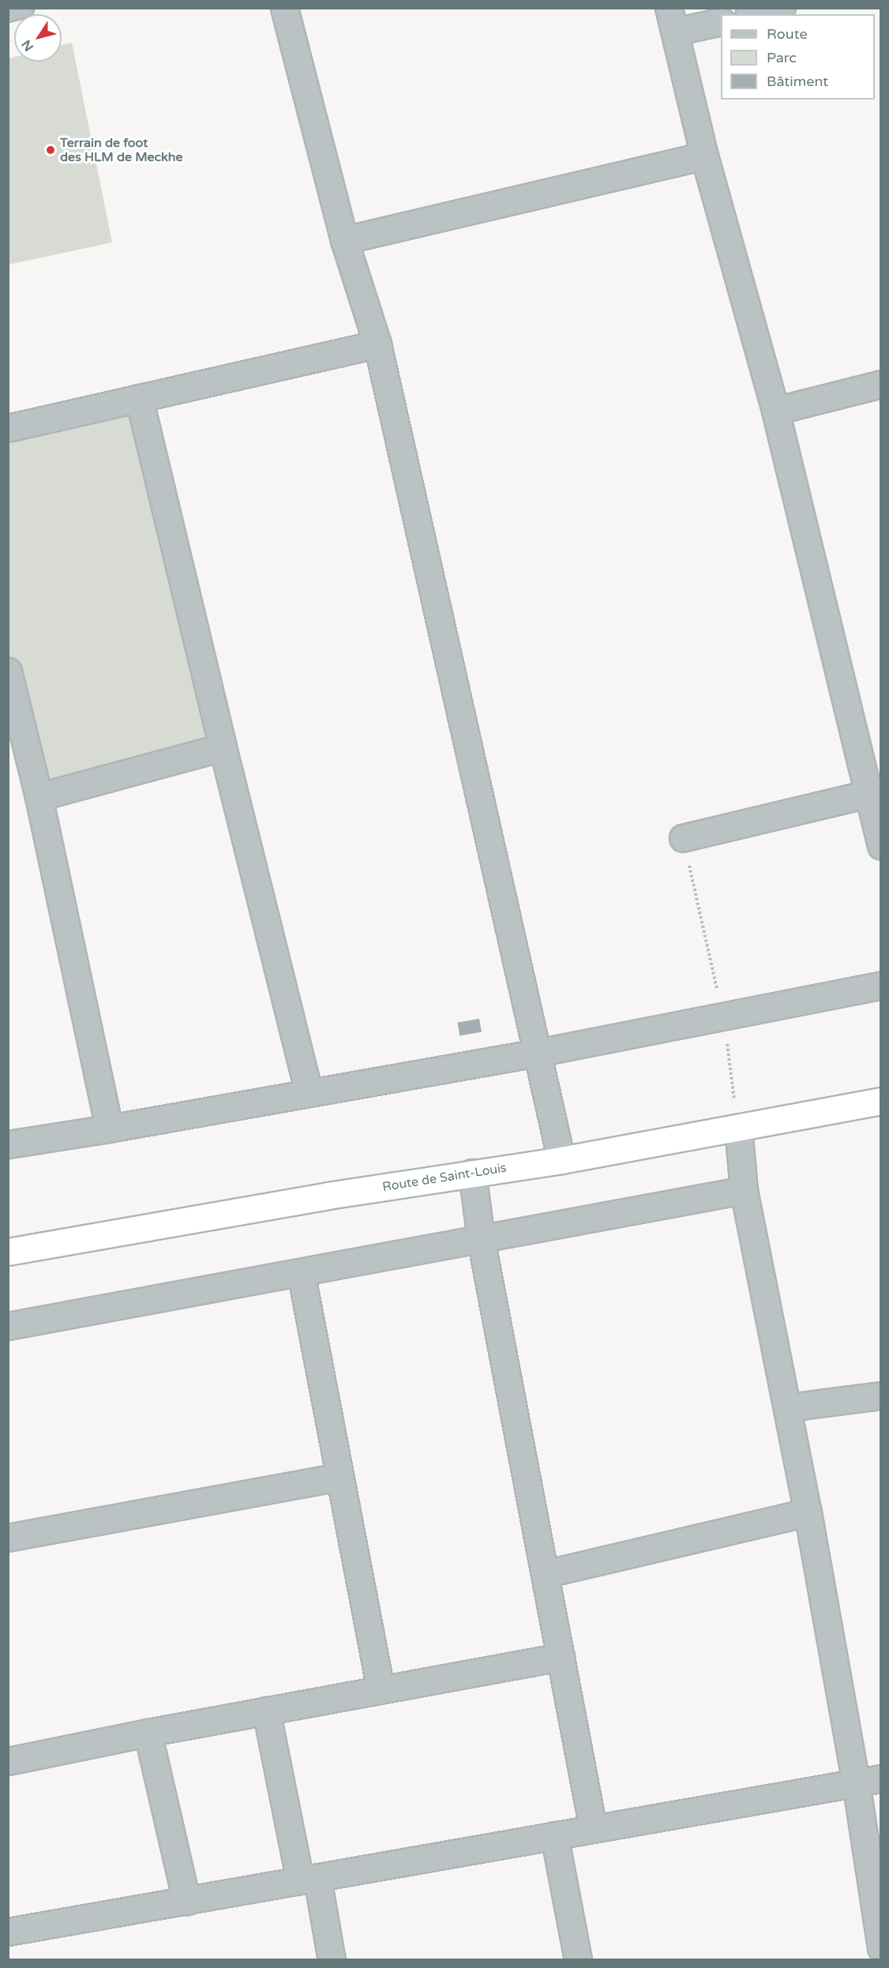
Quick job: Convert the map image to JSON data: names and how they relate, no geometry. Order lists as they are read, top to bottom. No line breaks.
{"streets":{"highway":["Route de Saint-Louis"]},"places":["Terrain de foot des HLM de Meckhe"],"legend":["Route","Parc","Bâtiment"],"north":"bottom left"}
